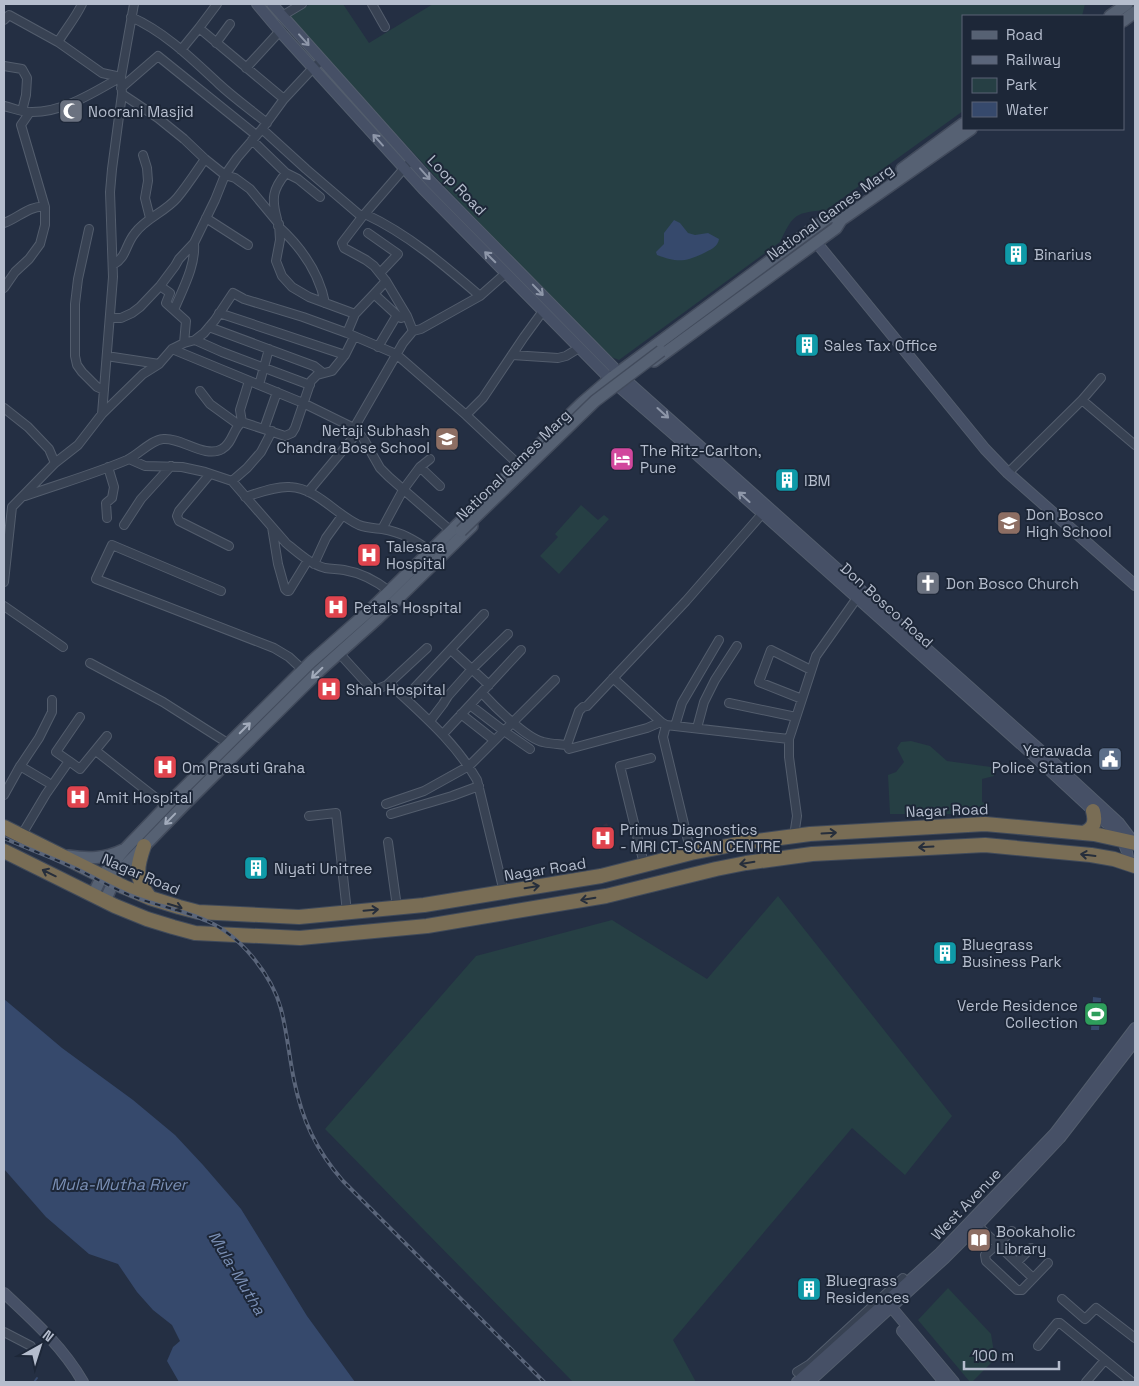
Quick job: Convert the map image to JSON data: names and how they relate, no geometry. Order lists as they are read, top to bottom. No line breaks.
{"streets":{"highway":["Nagar Road"],"main road":["Loop Road","National Games Marg","Don Bosco Road","West Avenue"]},"crossings":[["Loop Road","National Games Marg"],["Loop Road","Don Bosco Road"],["National Games Marg","Don Bosco Road"],["National Games Marg","Nagar Road"],["Don Bosco Road","Nagar Road"]],"water":["Mula-Mutha River","Mula-Mutha"],"places":{"mosque":["Noorani Masjid"],"building":["Binarius","Sales Tax Office","IBM","Niyati Unitree","Bluegrass Business Park","Bluegrass Residences"],"school or university":["Netaji Subhash Chandra Bose School","Don Bosco High School"],"hotel":["The Ritz-Carlton, Pune"],"hospital":["Talesara Hospital","Petals Hospital","Shah Hospital","Om Prasuti Graha","Amit Hospital","Primus Diagnostics - MRI CT-SCAN CENTRE"],"church":["Don Bosco Church"],"public building":["Yerawada Police Station"],"sports":["Verde Residence Collection"],"library":["Bookaholic Library"]},"legend":["Road","Railway","Park","Water"],"scale_bar":"100 m","north":"top right"}
